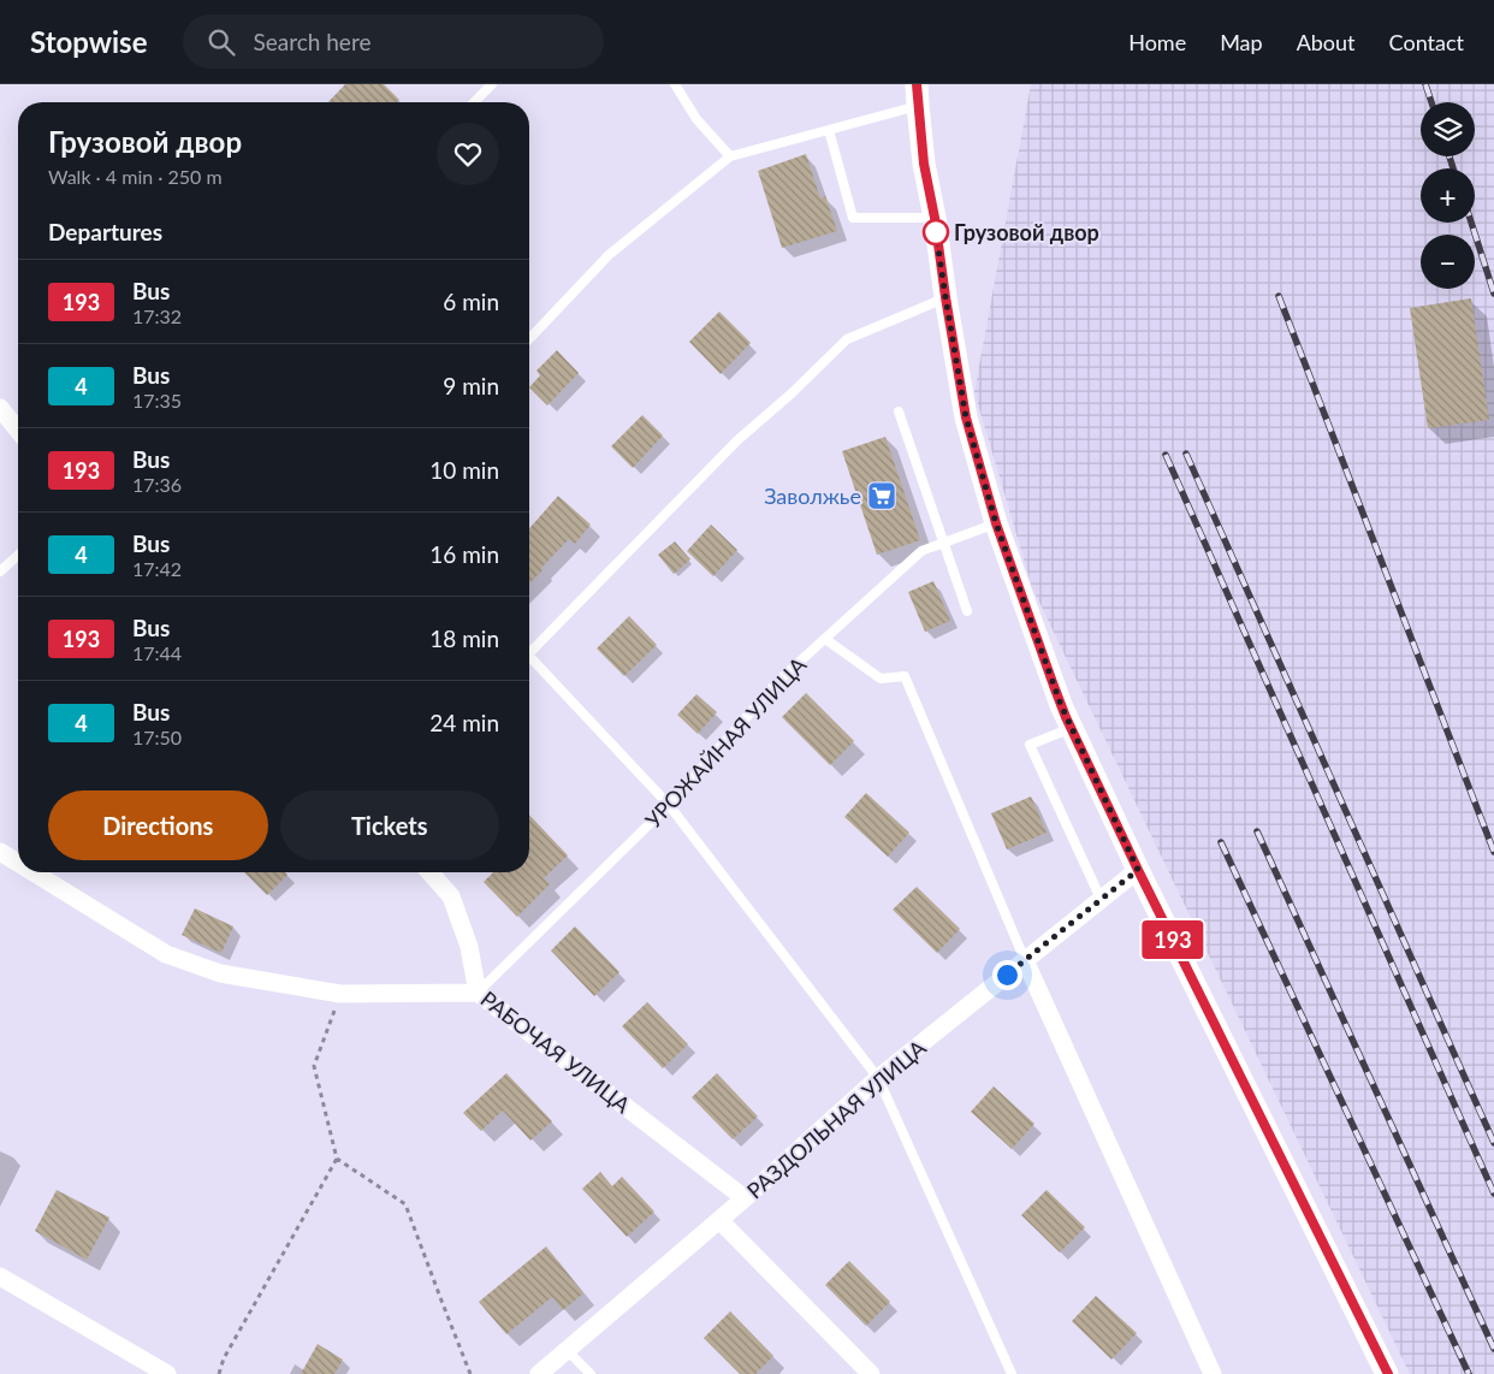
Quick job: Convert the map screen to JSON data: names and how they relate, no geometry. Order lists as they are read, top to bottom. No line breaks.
{"streets":{"street":["РАБОЧАЯ УЛИЦА","РАЗДОЛЬНАЯ УЛИЦА"],"lane":["УРОЖАЙНАЯ УЛИЦА"]},"crossings":[["УРОЖАЙНАЯ УЛИЦА","РАБОЧАЯ УЛИЦА"],["РАБОЧАЯ УЛИЦА","РАЗДОЛЬНАЯ УЛИЦА"]],"places":{"other":["Грузовой двор"],"supermarket":["Заволжье"]},"lines":["bus line 193"],"page":{"header":"Stopwise","search":"Search here","nav":["Home","Map","About","Contact"],"on_map":"193","map_buttons":["+","−"],"heading":[["Грузовой двор","Walk · 4 min · 250 m"],"Departures"],"list":[{"mark":"193","name":"Bus","note":"17:32","value":"6 min"},{"mark":"4","name":"Bus","note":"17:35","value":"9 min"},{"mark":"193","name":"Bus","note":"17:36","value":"10 min"},{"mark":"4","name":"Bus","note":"17:42","value":"16 min"},{"mark":"193","name":"Bus","note":"17:44","value":"18 min"},{"mark":"4","name":"Bus","note":"17:50","value":"24 min"}],"buttons":["Directions","Tickets"]}}
